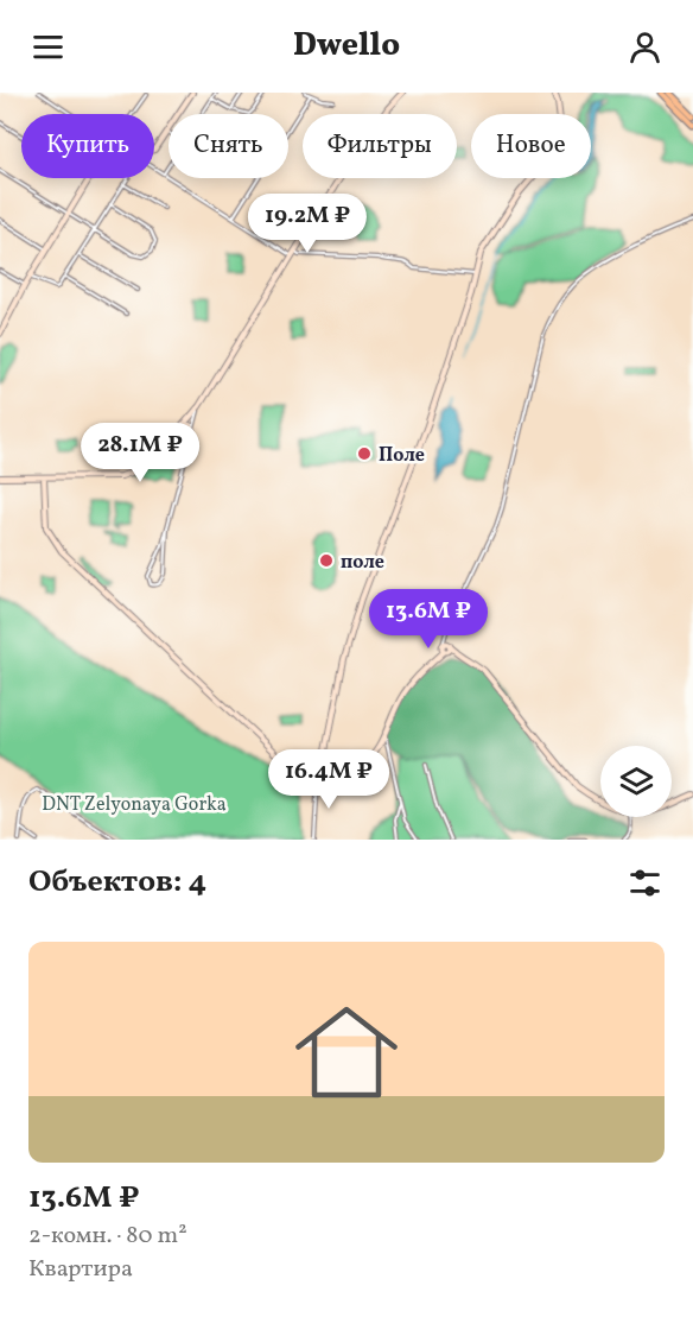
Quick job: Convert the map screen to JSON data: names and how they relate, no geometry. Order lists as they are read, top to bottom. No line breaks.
{"parks":["DNT Zelyonaya Gorka"],"places":["Поле","поле"],"page":{"header":"Dwello","chip":["Купить","Снять","Фильтры","Новое"],"price":["19.2M ₽","28.1M ₽","13.6M ₽","16.4M ₽"],"heading":"Объектов: 4","list":[{"name":"13.6M ₽","note":"2-комн. · 80 m² · Квартира"}]}}
